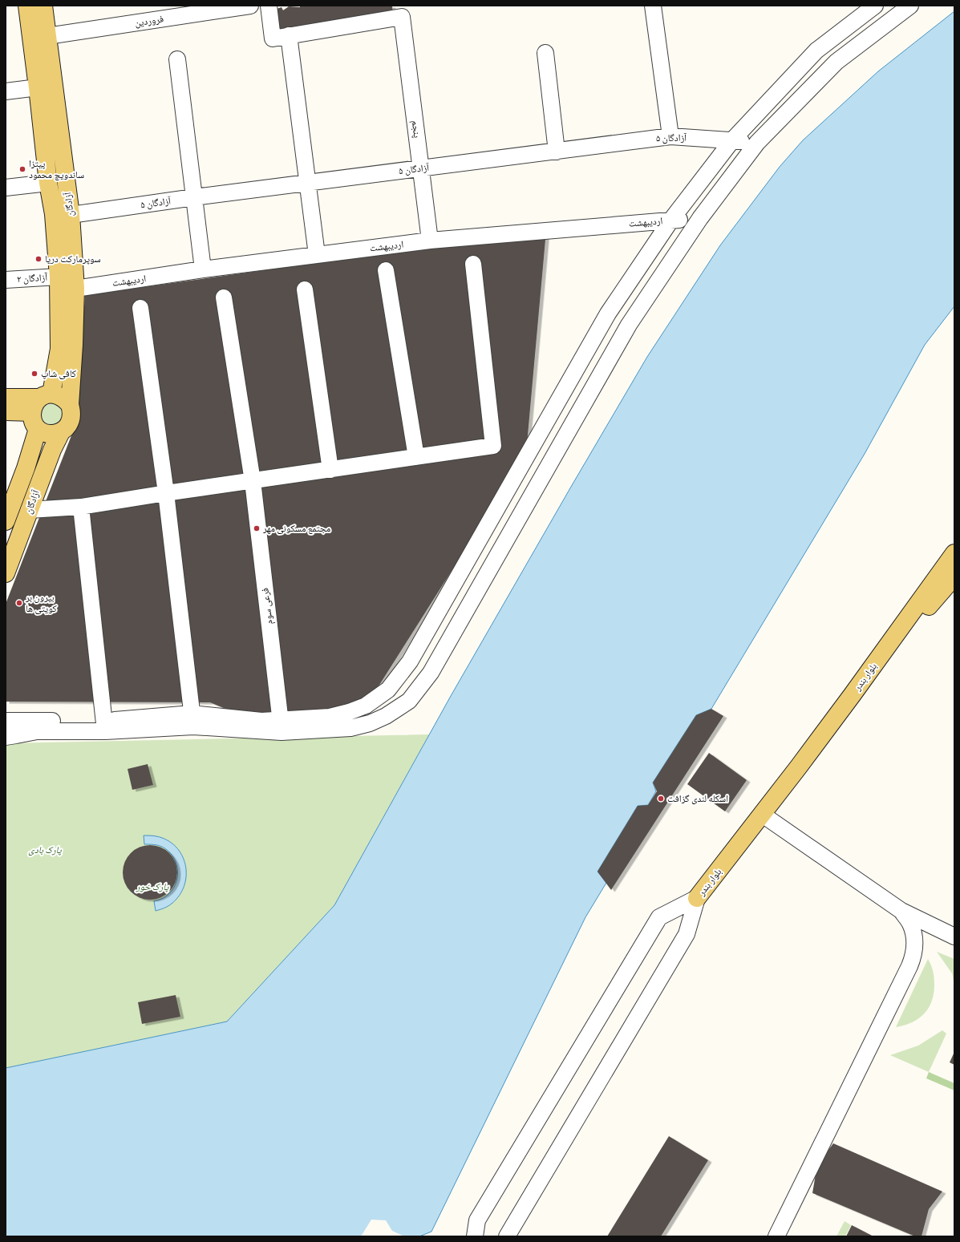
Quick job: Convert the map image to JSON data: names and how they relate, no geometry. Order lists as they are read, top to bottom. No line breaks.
{"streets":{"main road":["آزادگان","بلوار بندر"],"street":["فروردین","پنجم","آزادگان ۵","اردیبهشت","آزادگان ۲","فرعی سوم"]},"crossings":[["فروردین","آزادگان"],["پنجم","آزادگان ۵"],["پنجم","اردیبهشت"],["آزادگان ۵","آزادگان"],["آزادگان","اردیبهشت"],["آزادگان","آزادگان ۲"]],"parks":["پارک بادی","پارک خور"],"places":["پیتزا ساندویچ محمود","سوپرمارکت دریا","کافی شاپ","مجتمع مسکونی مهر","بیرون بر کویتی ها","اسکله لندی گزافت"]}
